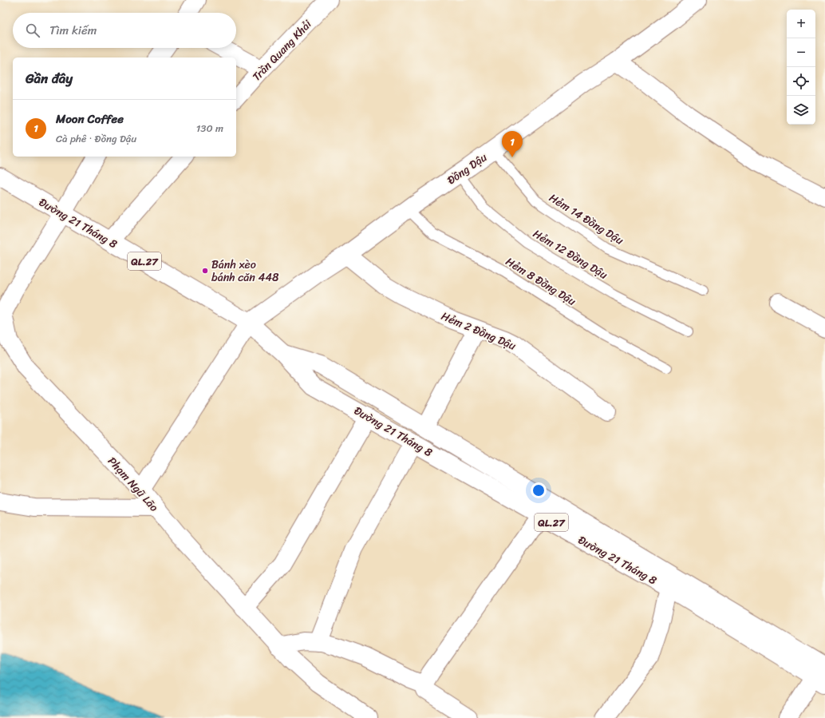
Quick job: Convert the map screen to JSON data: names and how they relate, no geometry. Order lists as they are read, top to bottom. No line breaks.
{"streets":{"street":["Trần Quang Khải","Đồng Dậu","Đường 21 Tháng 8","QL.27","Hẻm 2 Đồng Dậu","Phạm Ngũ Lão"],"lane":["Hẻm 14 Đồng Dậu","Hẻm 12 Đồng Dậu","Hẻm 8 Đồng Dậu"]},"crossings":[["Đồng Dậu","Hẻm 14 Đồng Dậu"],["Đồng Dậu","Đường 21 Tháng 8"],["Đồng Dậu","Hẻm 12 Đồng Dậu"],["Đồng Dậu","Hẻm 8 Đồng Dậu"],["Đồng Dậu","Hẻm 2 Đồng Dậu"],["Đường 21 Tháng 8","Phạm Ngũ Lão"]],"places":["Bánh xèo bánh căn 448"],"page":{"map_buttons":["+","−"],"search":"Tìm kiếm","heading":"Gần đây","list":[{"mark":"1","name":"Moon Coffee","note":"Cà phê · Đồng Dậu","value":"130 m"}],"pins":"1"}}
